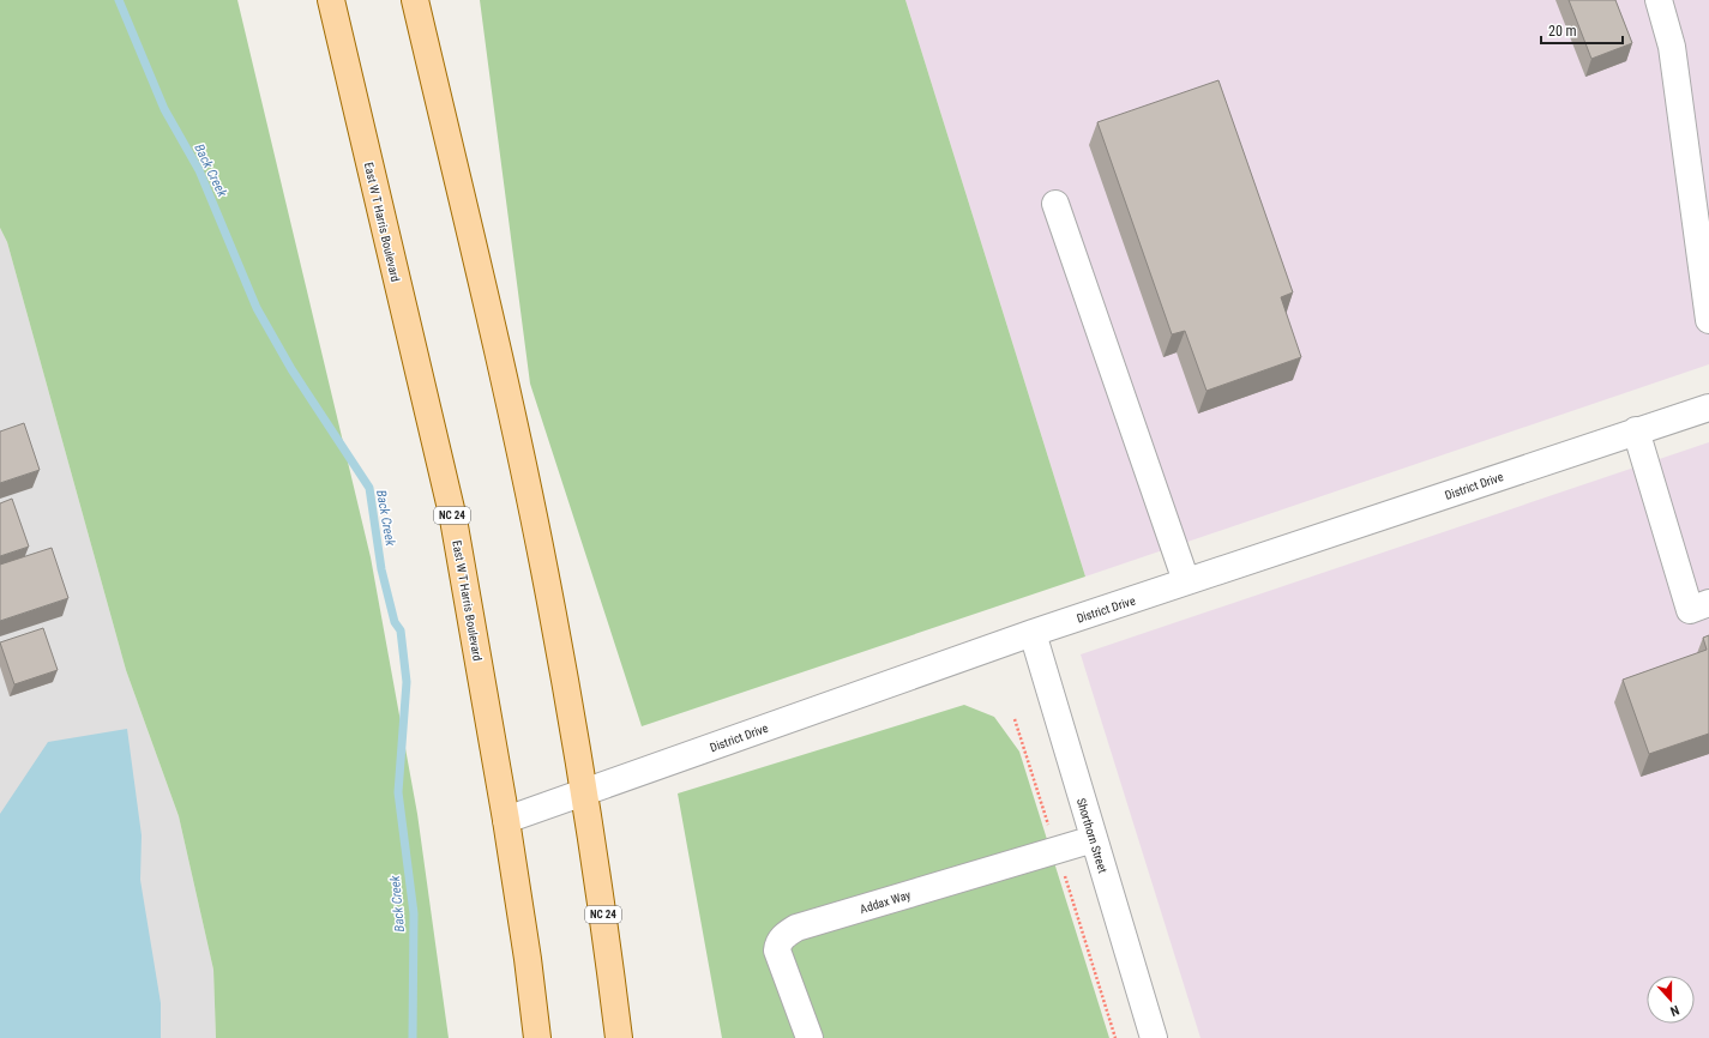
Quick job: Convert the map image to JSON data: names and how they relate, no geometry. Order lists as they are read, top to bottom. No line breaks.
{"streets":{"main road":["East W T Harris Boulevard","NC 24"],"street":["District Drive","Shorthorn Street","Addax Way"]},"crossings":[["East W T Harris Boulevard","District Drive"],["District Drive","NC 24"],["District Drive","Shorthorn Street"],["Shorthorn Street","Addax Way"]],"water":["Back Creek"],"scale_bar":"20 m","north":"bottom"}
